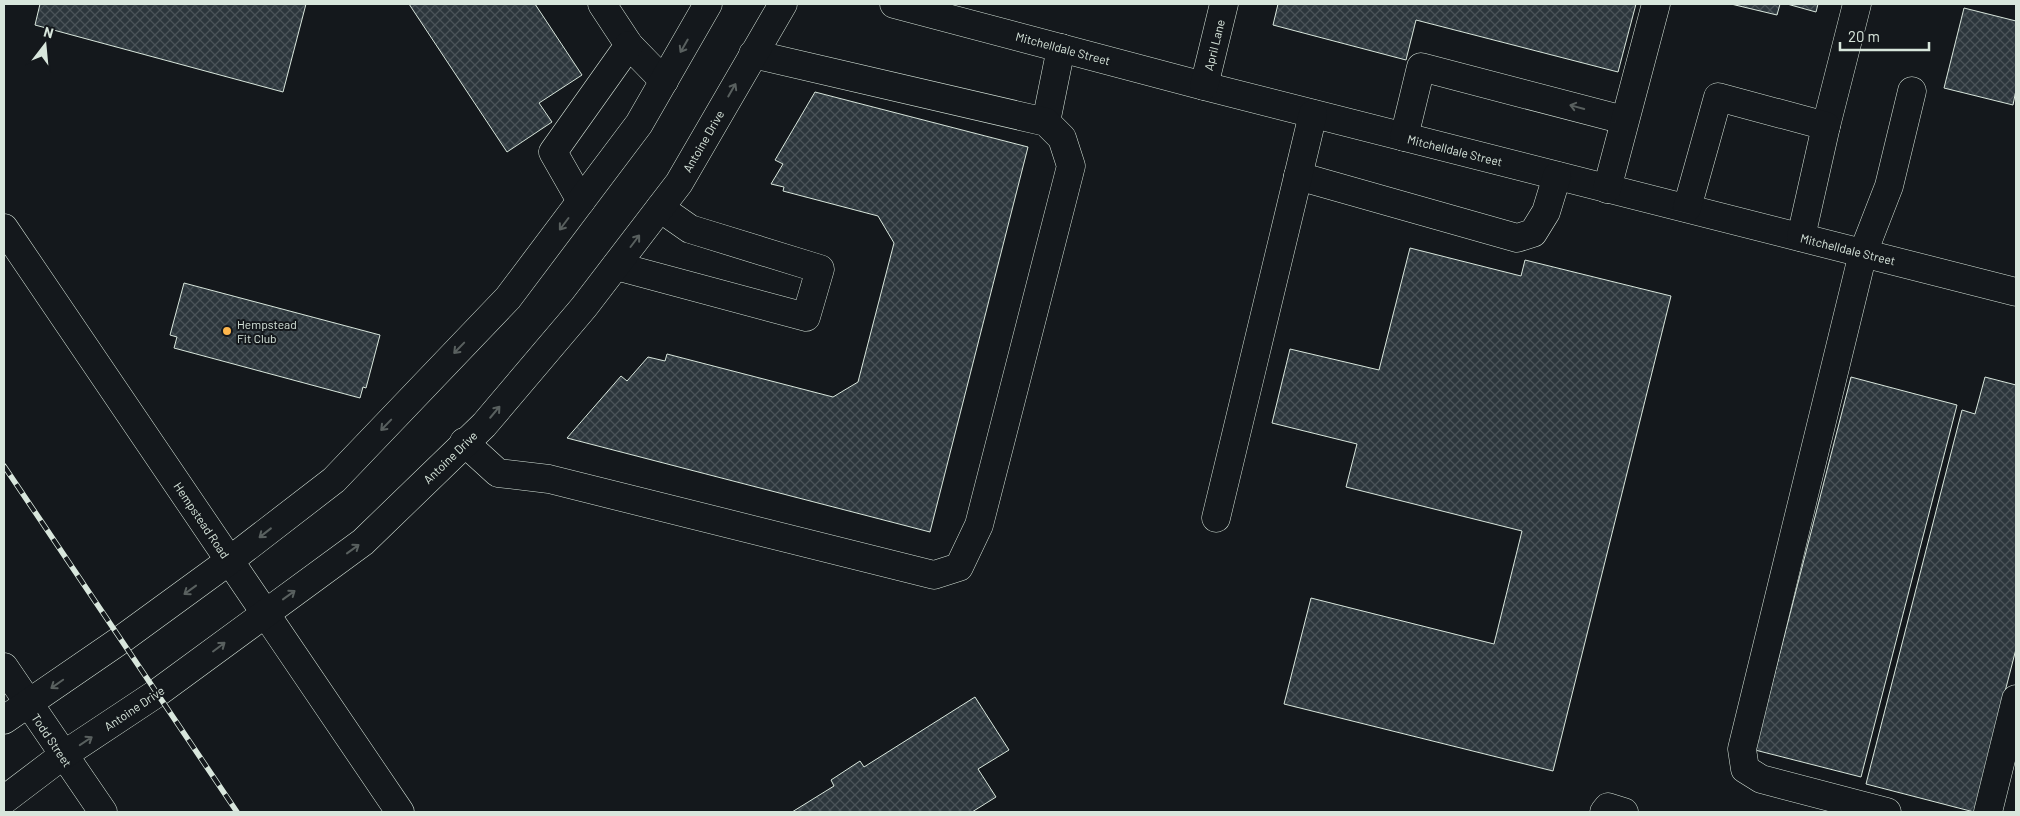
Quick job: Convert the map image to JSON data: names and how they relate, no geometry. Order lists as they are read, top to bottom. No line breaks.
{"streets":{"main road":["April Lane","Mitchelldale Street","Antoine Drive","Hempstead Road","Todd Street"]},"crossings":[["April Lane","Mitchelldale Street"],["Antoine Drive","Hempstead Road"],["Antoine Drive","Todd Street"]],"places":["Hempstead Fit Club"],"scale_bar":"20 m","north":"top"}
